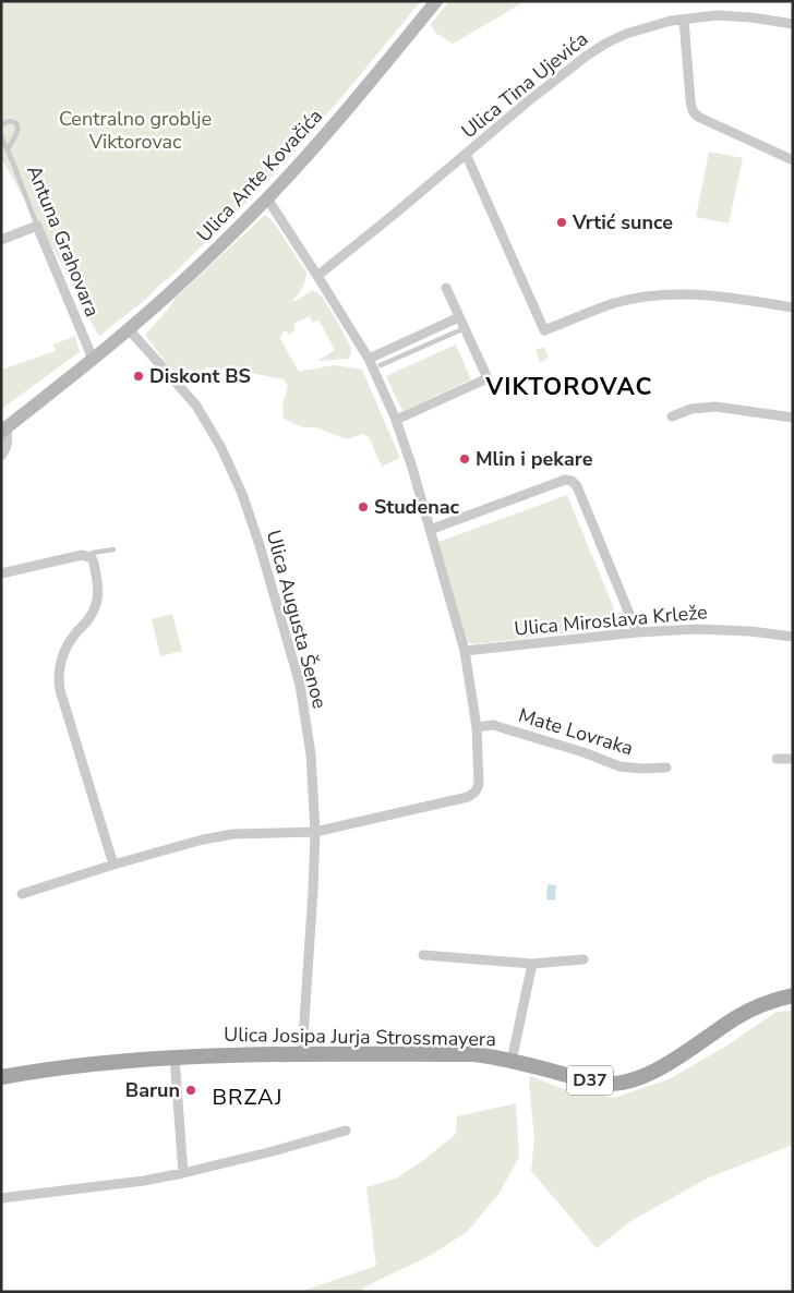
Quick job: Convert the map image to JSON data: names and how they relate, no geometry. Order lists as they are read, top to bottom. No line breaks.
{"streets":{"main road":["Ulica Ante Kovačića","Ulica Josipa Jurja Strossmayera","D37"],"street":["Ulica Tina Ujevića","Antuna Grahovara","Ulica Augusta Šenoe","Ulica Miroslava Krleže","Mate Lovraka"]},"crossings":[["Ulica Ante Kovačića","Antuna Grahovara"],["Ulica Ante Kovačića","Ulica Augusta Šenoe"],["Ulica Augusta Šenoe","Ulica Josipa Jurja Strossmayera"]],"districts":["VIKTOROVAC","BRZAJ"],"parks":["Centralno groblje Viktorovac"],"places":["Vrtić sunce","Diskont BS","Mlin i pekare","Studenac","Barun"]}
